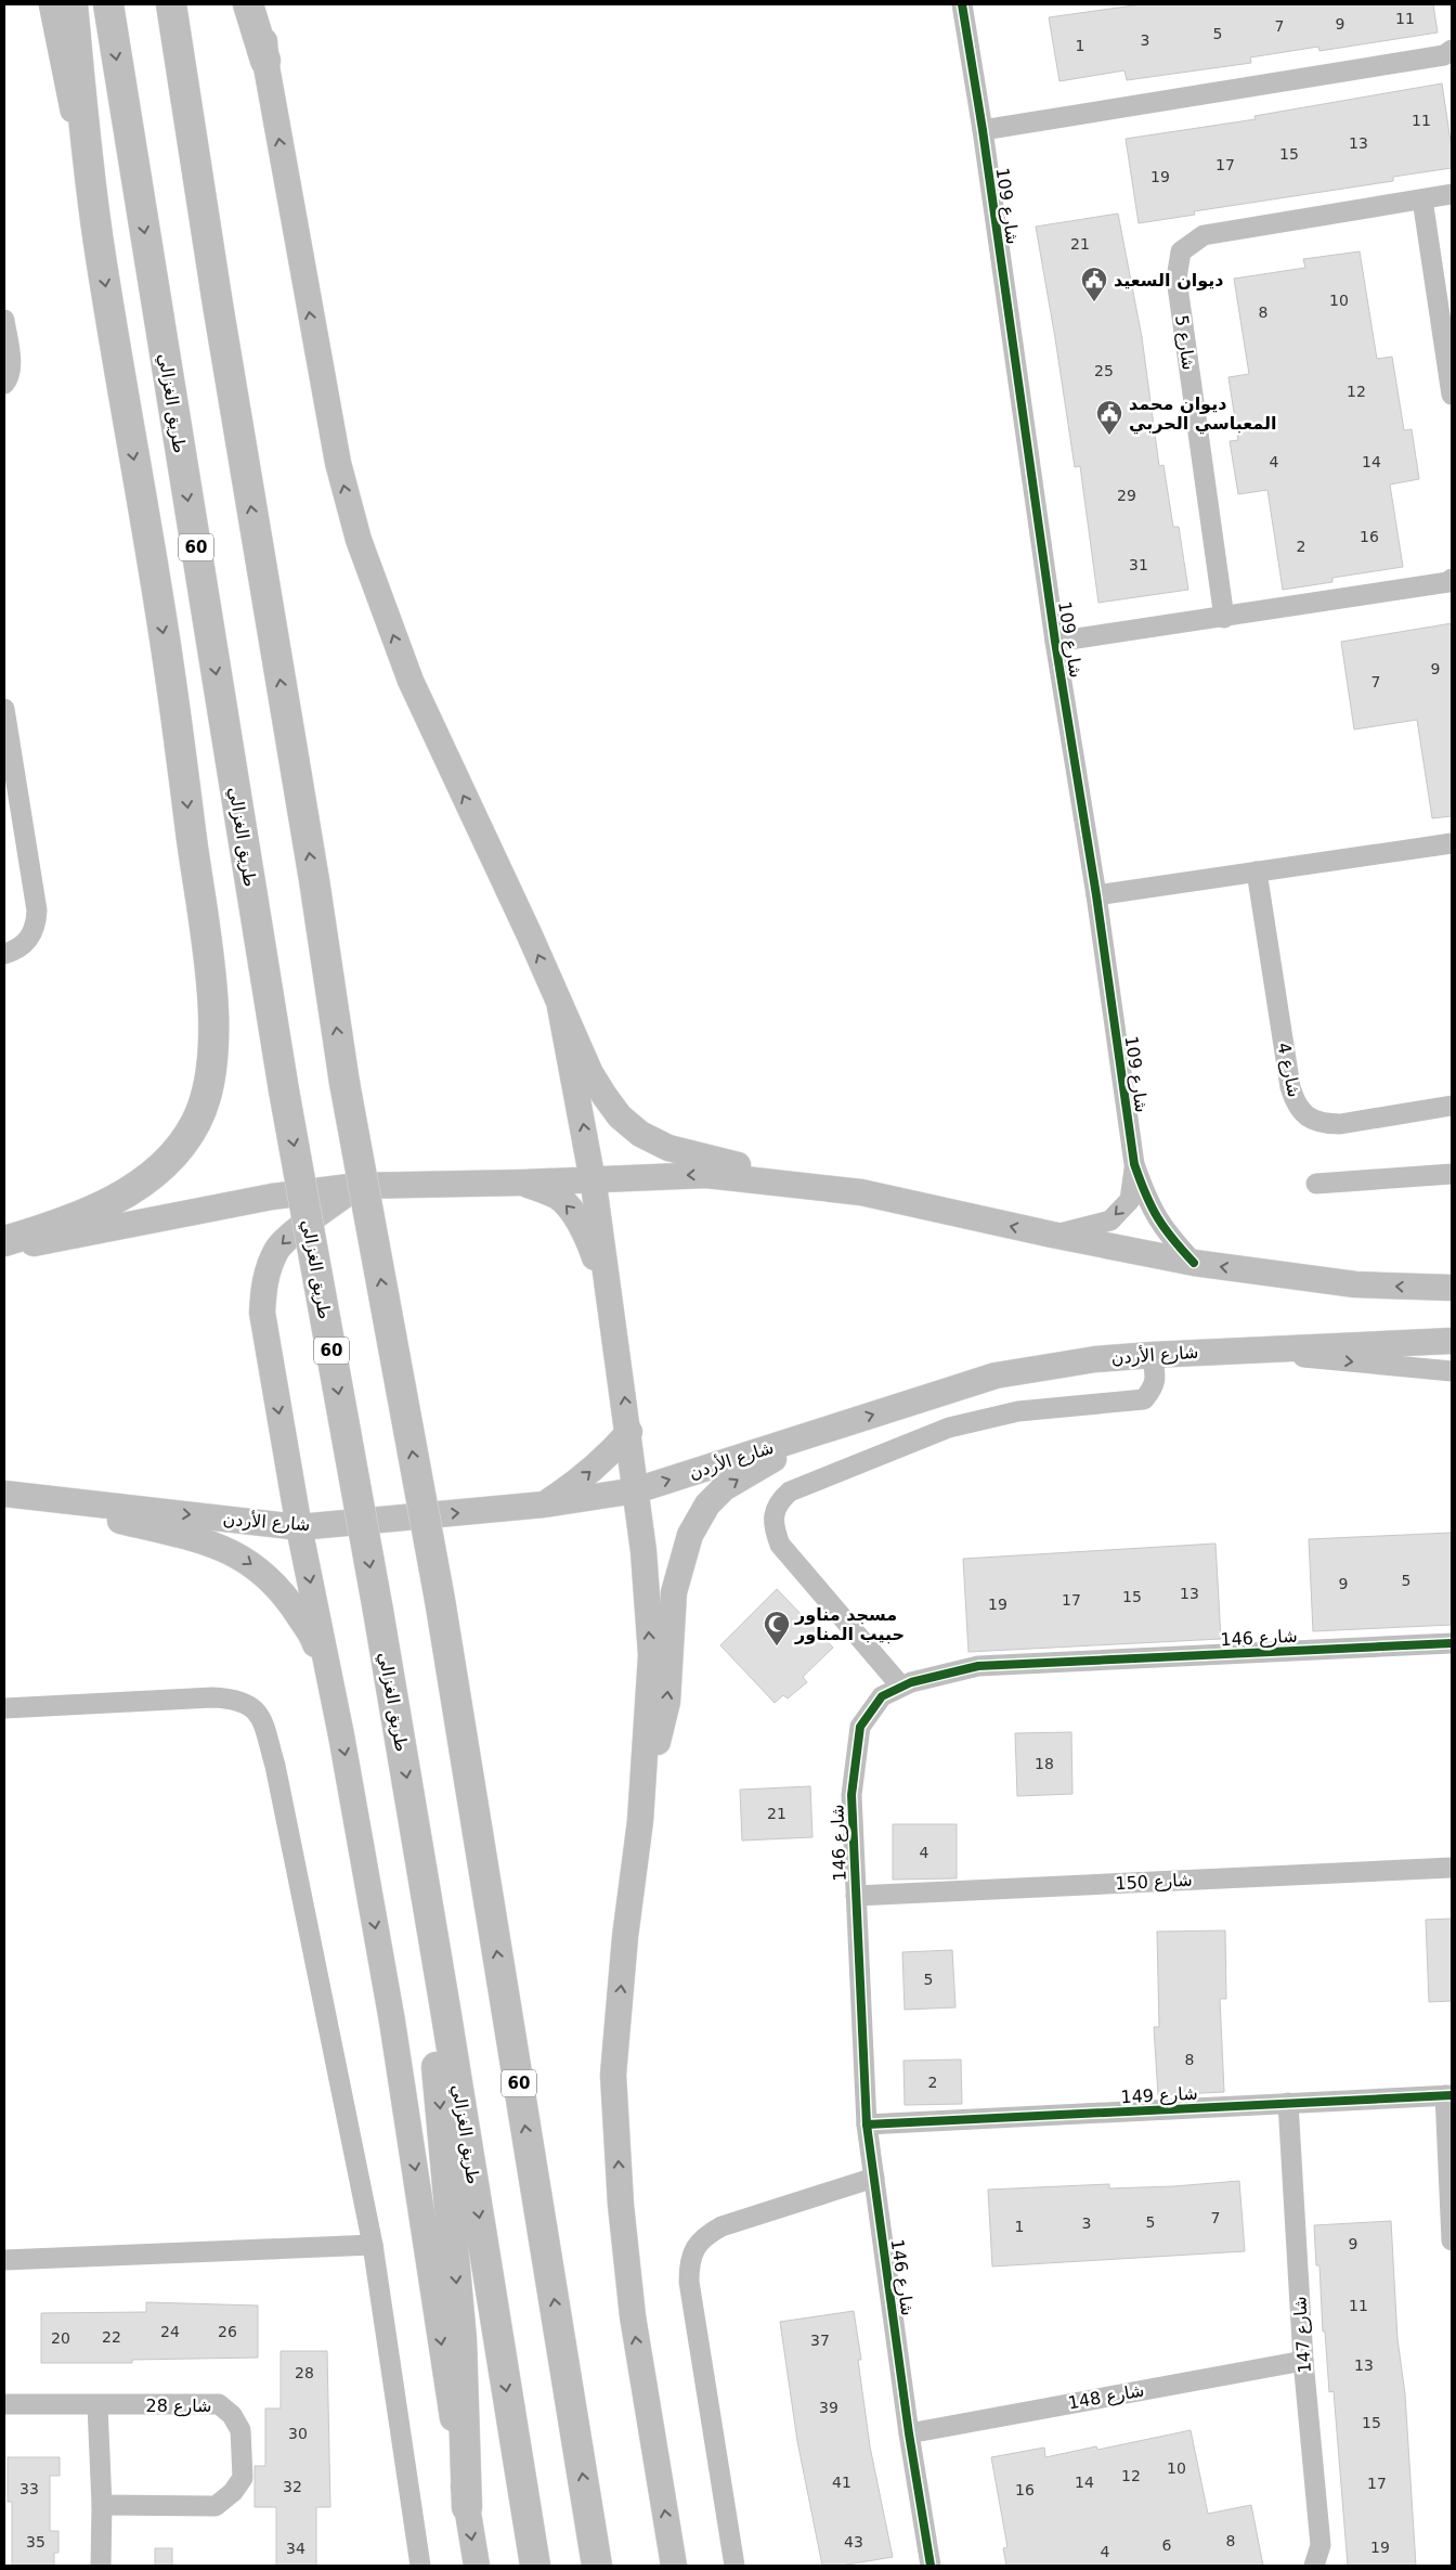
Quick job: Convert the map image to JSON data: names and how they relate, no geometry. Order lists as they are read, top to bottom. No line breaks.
{"streets":{"highway":["طريق الغزالي","60"],"main road":["شارع الأردن"],"street":["شارع 109","شارع 5","شارع 4","شارع 146","شارع 150","شارع 149","شارع 147","شارع 148","شارع 28"]},"crossings":[["شارع 146","شارع 150"],["شارع 146","شارع 149"],["شارع 146","شارع 148"],["شارع 149","شارع 147"],["شارع 147","شارع 148"]],"places":{"public building":["ديوان السعيد","ديوان محمد المعباسي الحربي"],"mosque":["مسجد مناور حبيب المناور"]},"house_numbers":["11","9","7","5","3","1","11","13","15","17","19","21","10","8","25","12","4","14","29","16","2","31","9","7","5","9","13","15","17","19","18","21","4","5","8","2","7","5","3","1","9","11","24","26","22","20","37","13","28","39","15","30","10","12","41","14","17","32","33","16","8","35","43","6","19","34","4"]}
